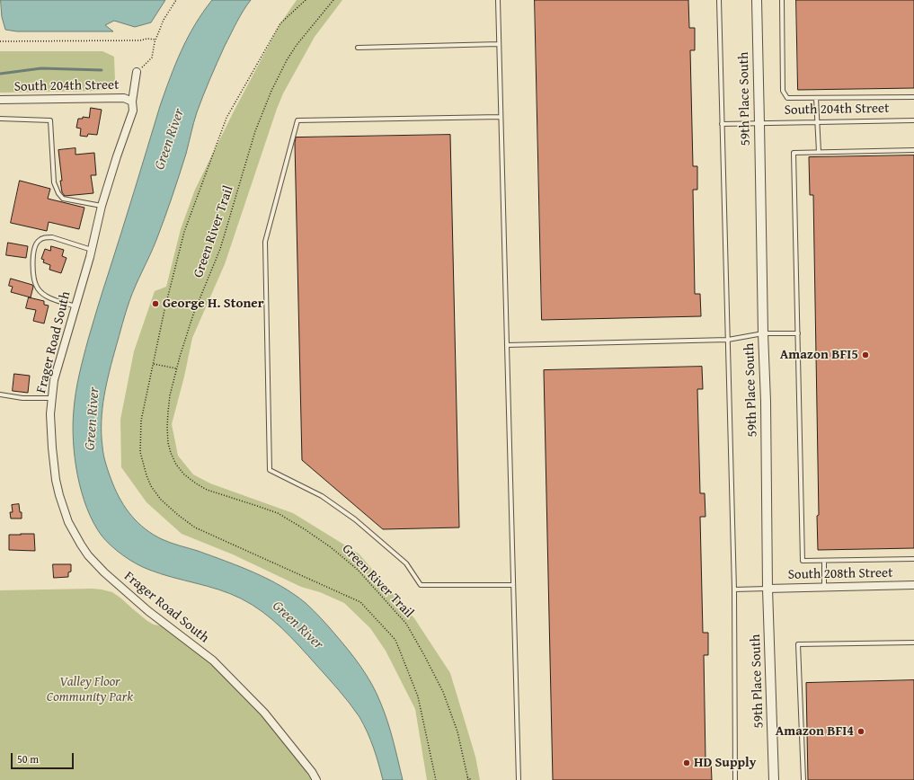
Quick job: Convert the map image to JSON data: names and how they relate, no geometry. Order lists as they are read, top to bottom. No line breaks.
{"streets":{"street":["South 204th Street","59th Place South","Frager Road South","South 208th Street"],"path":["Green River Trail"]},"crossings":[["South 204th Street","59th Place South"],["South 204th Street","Frager Road South"],["59th Place South","South 208th Street"]],"water":["Green River"],"parks":["Valley Floor Community Park"],"places":["George H. Stoner","Amazon BFI5","Amazon BFI4","HD Supply"],"scale_bar":"50 m"}
